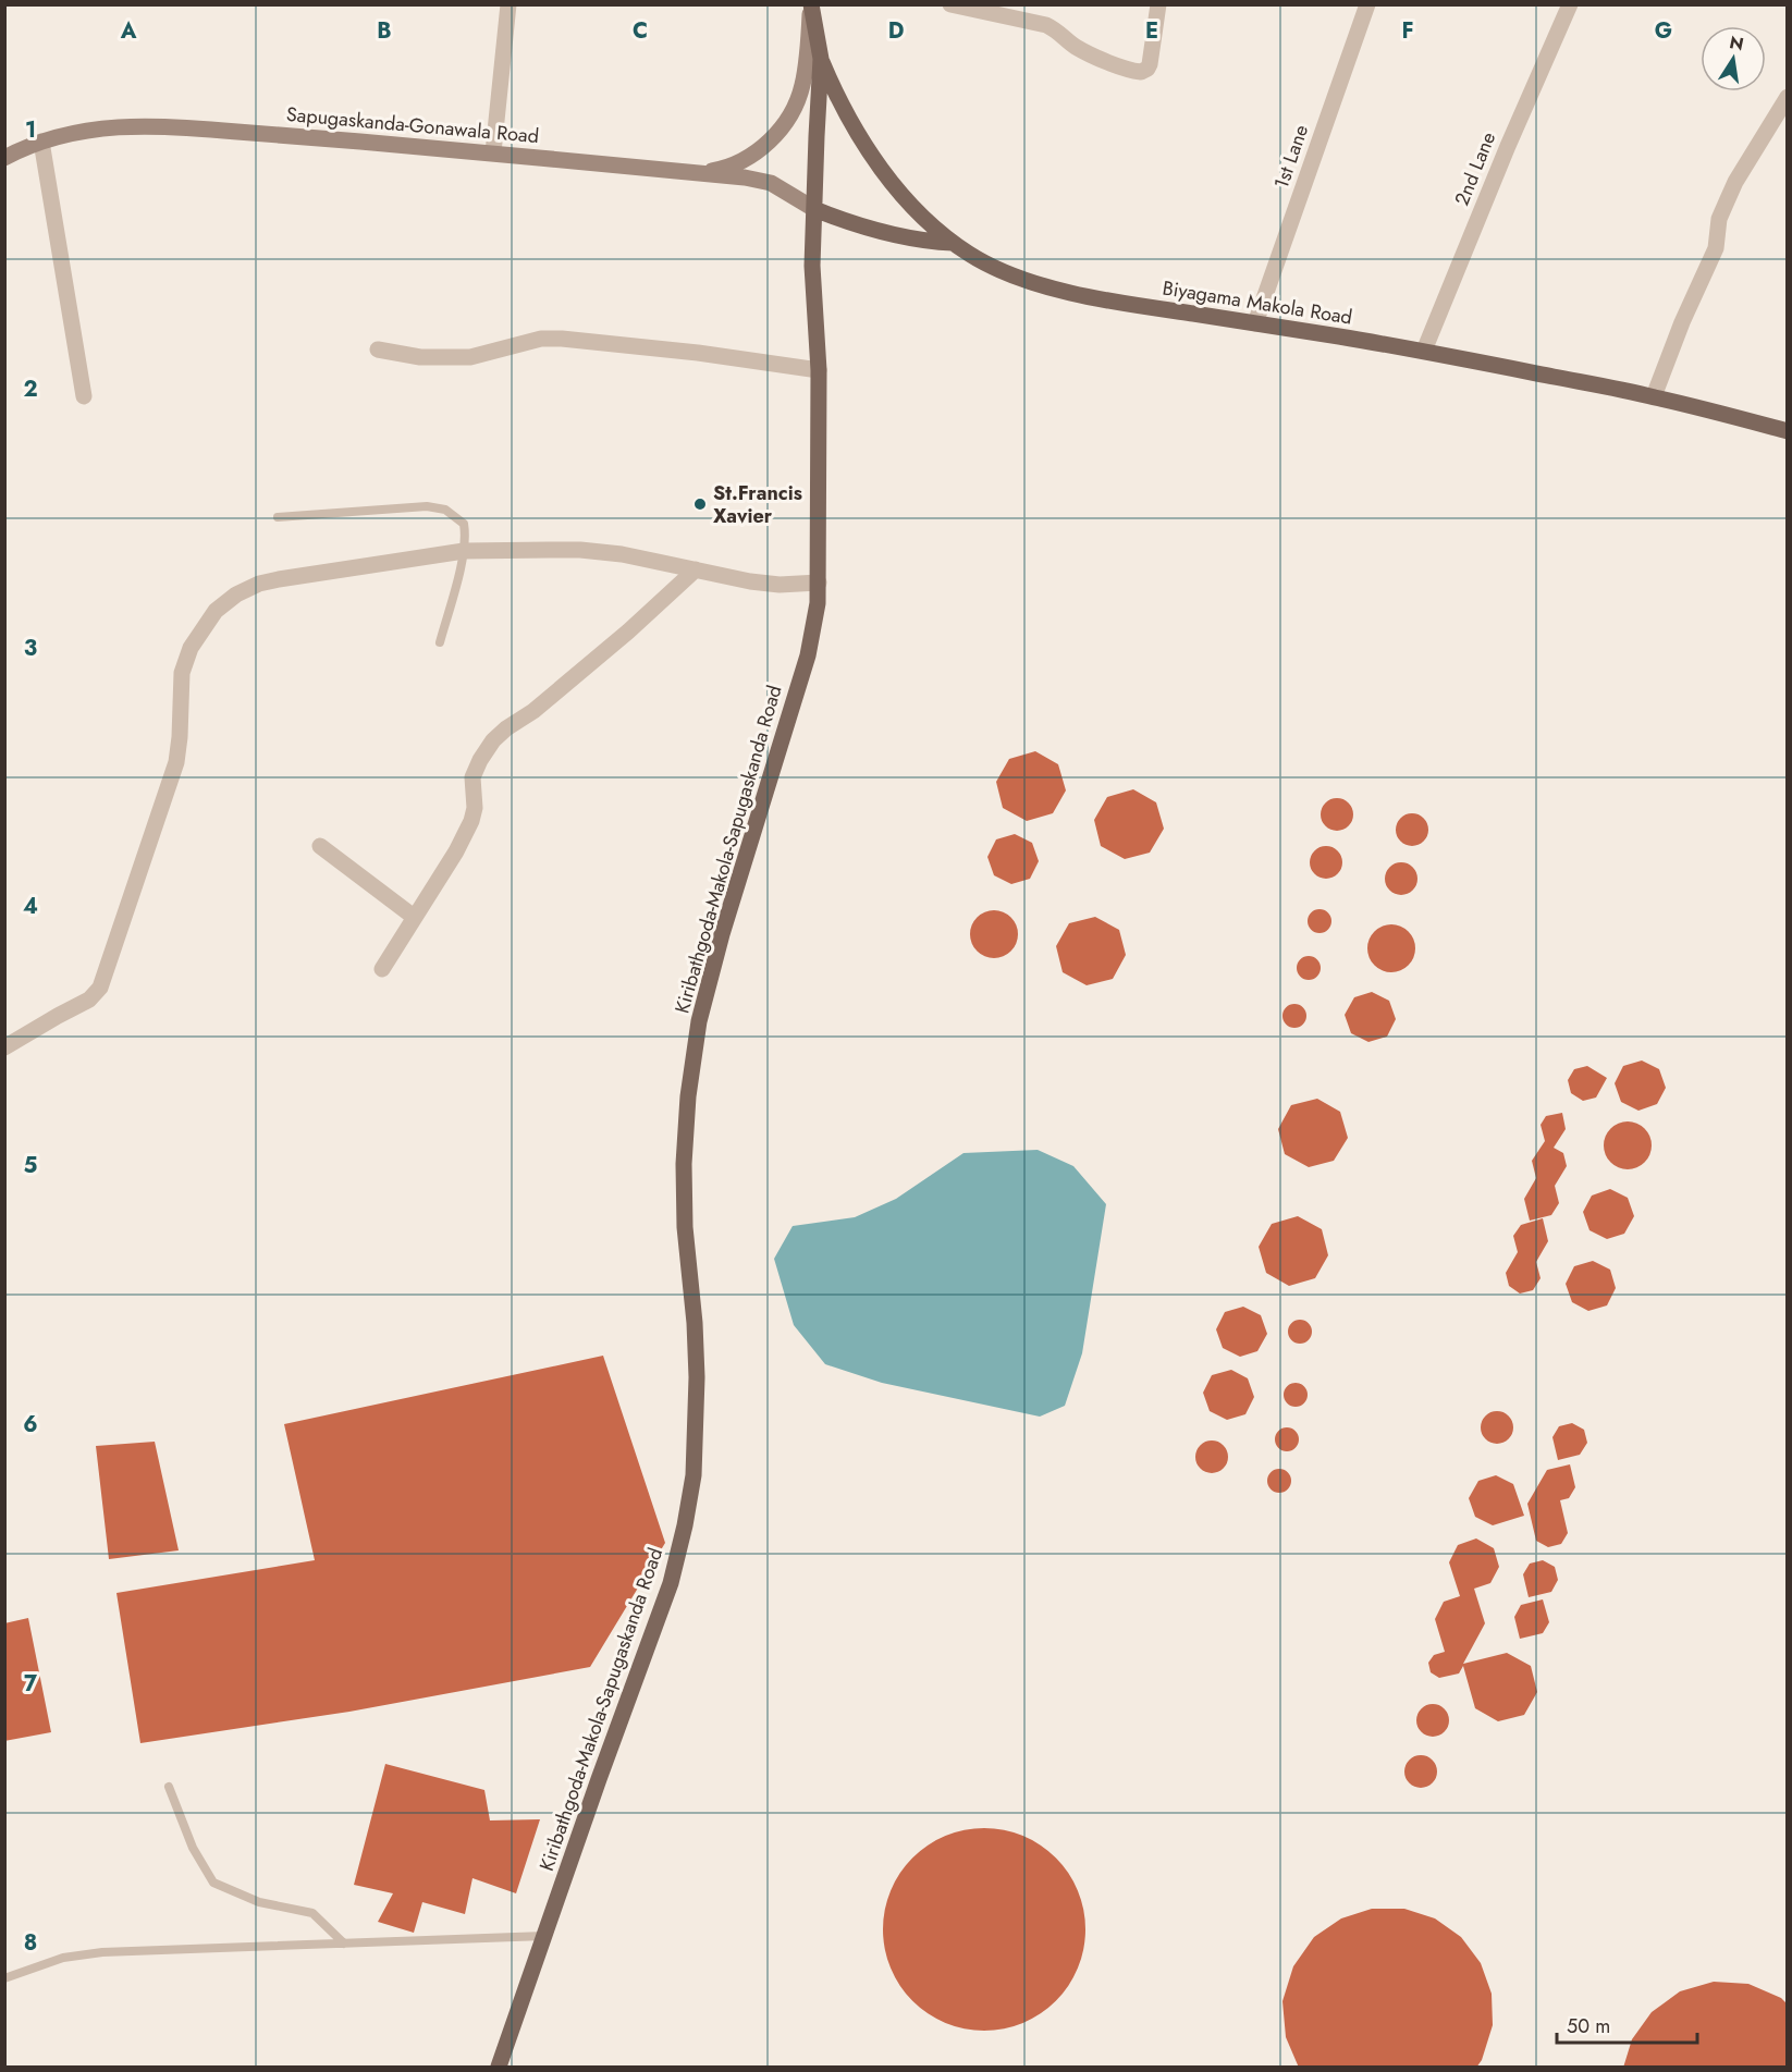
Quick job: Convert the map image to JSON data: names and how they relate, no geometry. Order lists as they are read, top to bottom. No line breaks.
{"streets":{"main road":["Biyagama Makola Road","Kiribathgoda-Makola-Sapugaskanda Road"],"street":["Sapugaskanda-Gonawala Road","1st Lane","2nd Lane"]},"crossings":[["Sapugaskanda-Gonawala Road","Kiribathgoda-Makola-Sapugaskanda Road"],["1st Lane","Biyagama Makola Road"],["2nd Lane","Biyagama Makola Road"],["Biyagama Makola Road","Kiribathgoda-Makola-Sapugaskanda Road"]],"places":["St.Francis Xavier"],"scale_bar":"50 m","north":"top","grid":{"columns":["A","B","C","D","E","F","G"],"rows":["1","2","3","4","5","6","7","8"]}}
